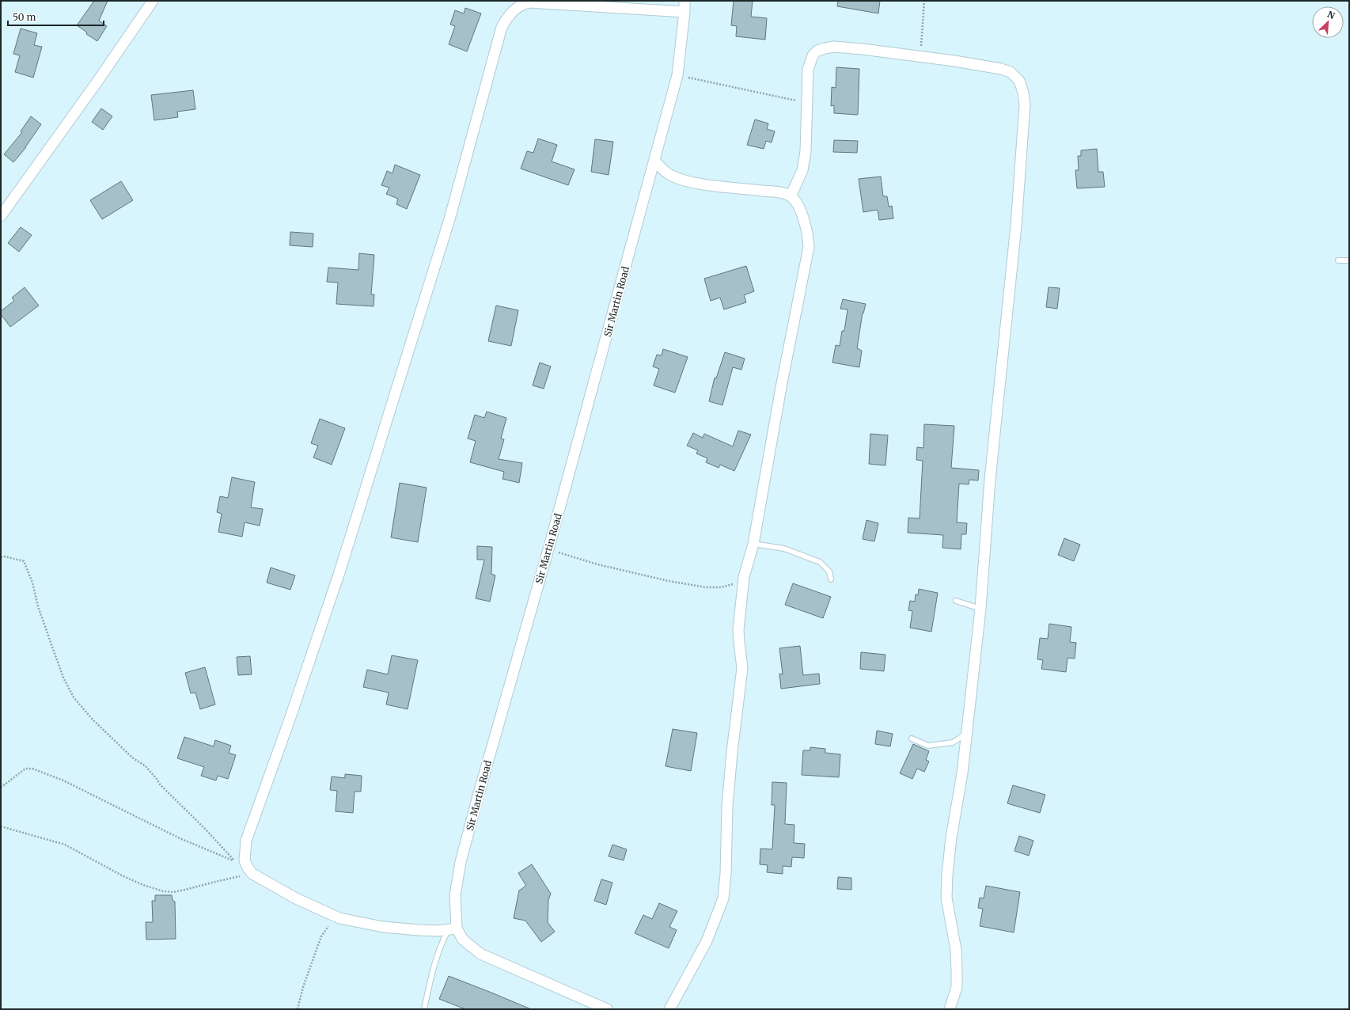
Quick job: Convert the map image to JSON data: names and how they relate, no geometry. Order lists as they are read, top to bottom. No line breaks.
{"streets":{"street":["Sir Martin Road"]},"scale_bar":"50 m","north":"top right"}
